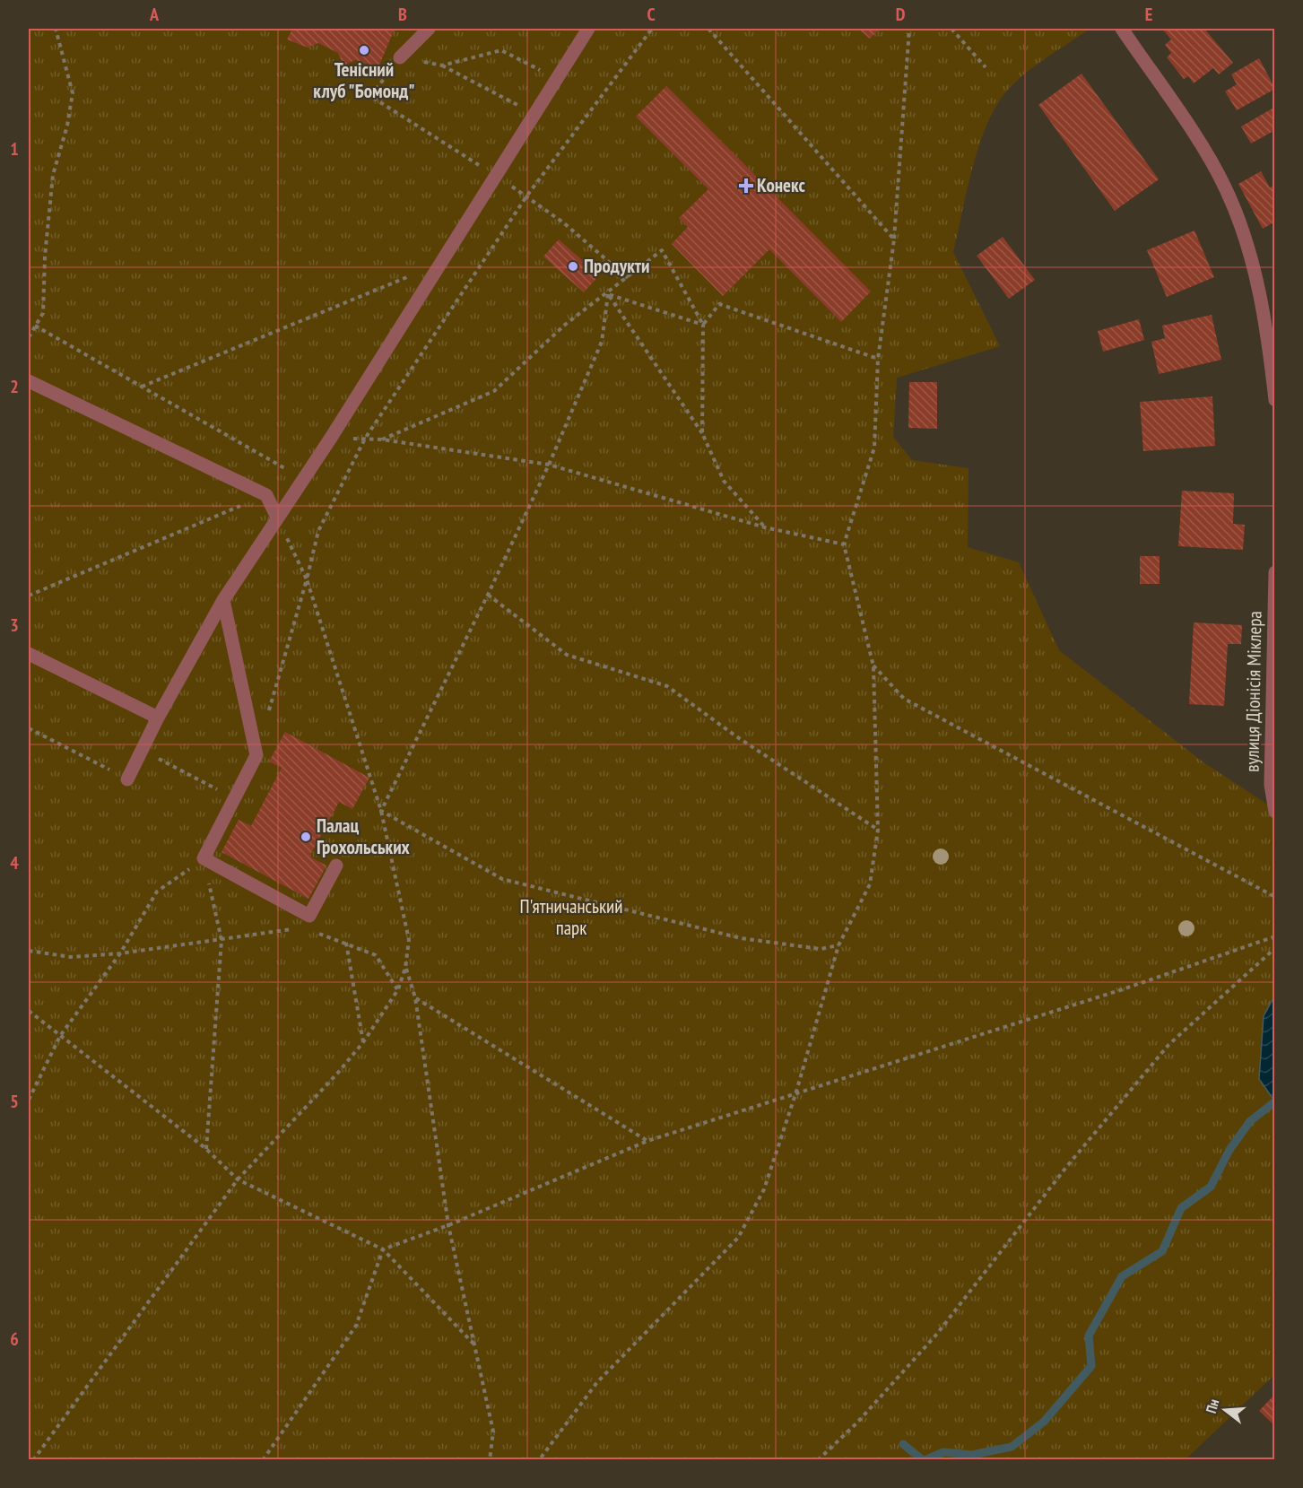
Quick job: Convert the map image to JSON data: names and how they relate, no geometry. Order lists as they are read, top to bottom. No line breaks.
{"streets":{"street":["вулиця Діонісія Міклера"]},"parks":["П'ятничанський парк"],"places":{"other":["Тенісний клуб \"Бомонд\"","Продукти","Палац Грохольських"],"health":["Конекс"]},"north":"left","grid":{"columns":["A","B","C","D","E"],"rows":["1","2","3","4","5","6"]}}
